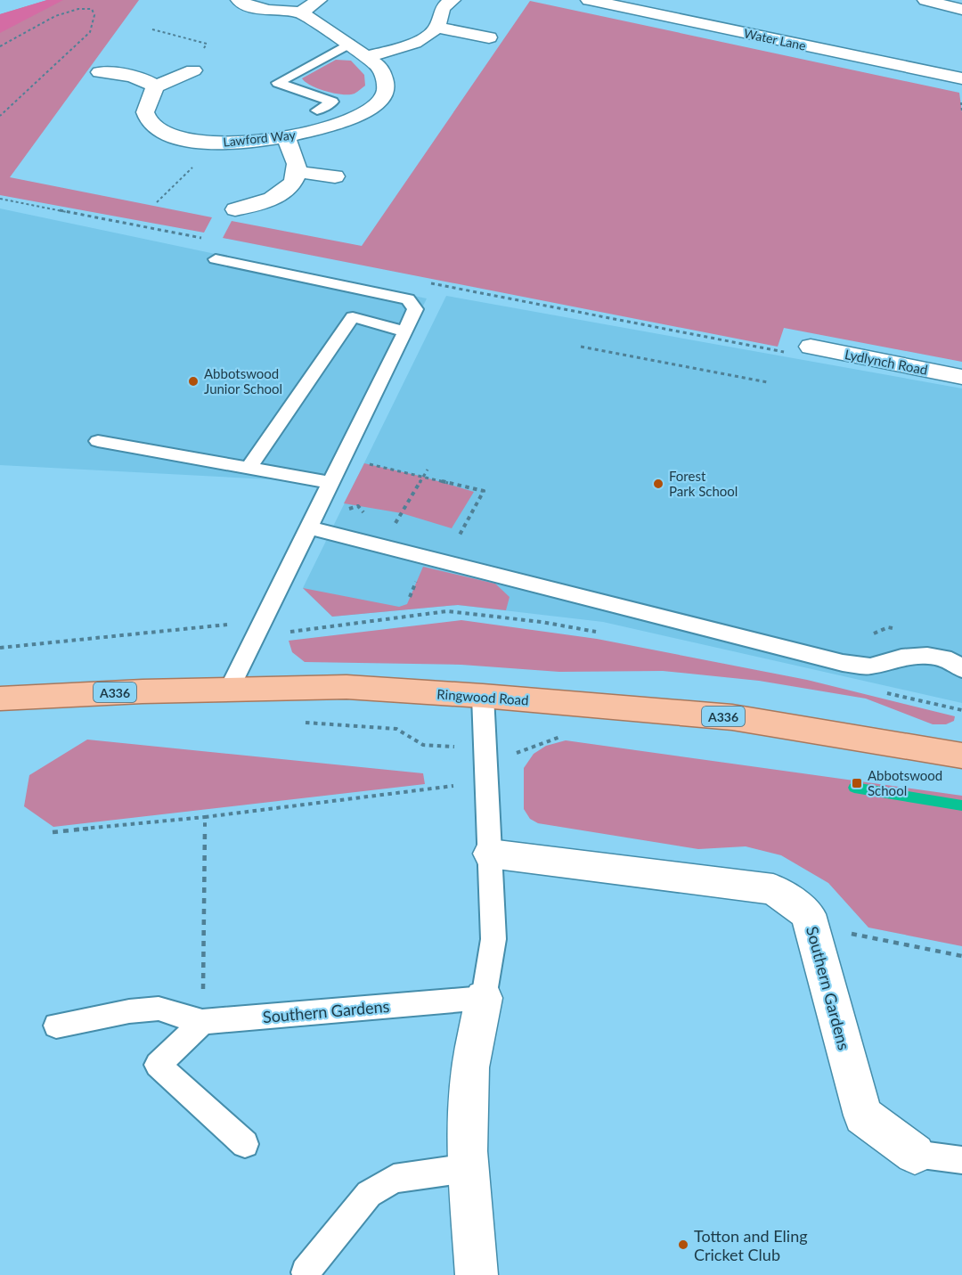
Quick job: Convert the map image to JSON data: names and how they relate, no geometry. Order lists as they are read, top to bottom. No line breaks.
{"streets":{"main road":["A336","Ringwood Road"],"street":["Water Lane","Lawford Way","Lydlynch Road","Southern Gardens"]},"places":{"other":["Abbotswood Junior School","Forest Park School","Totton and Eling Cricket Club"],"transit":["Abbotswood School"]}}
